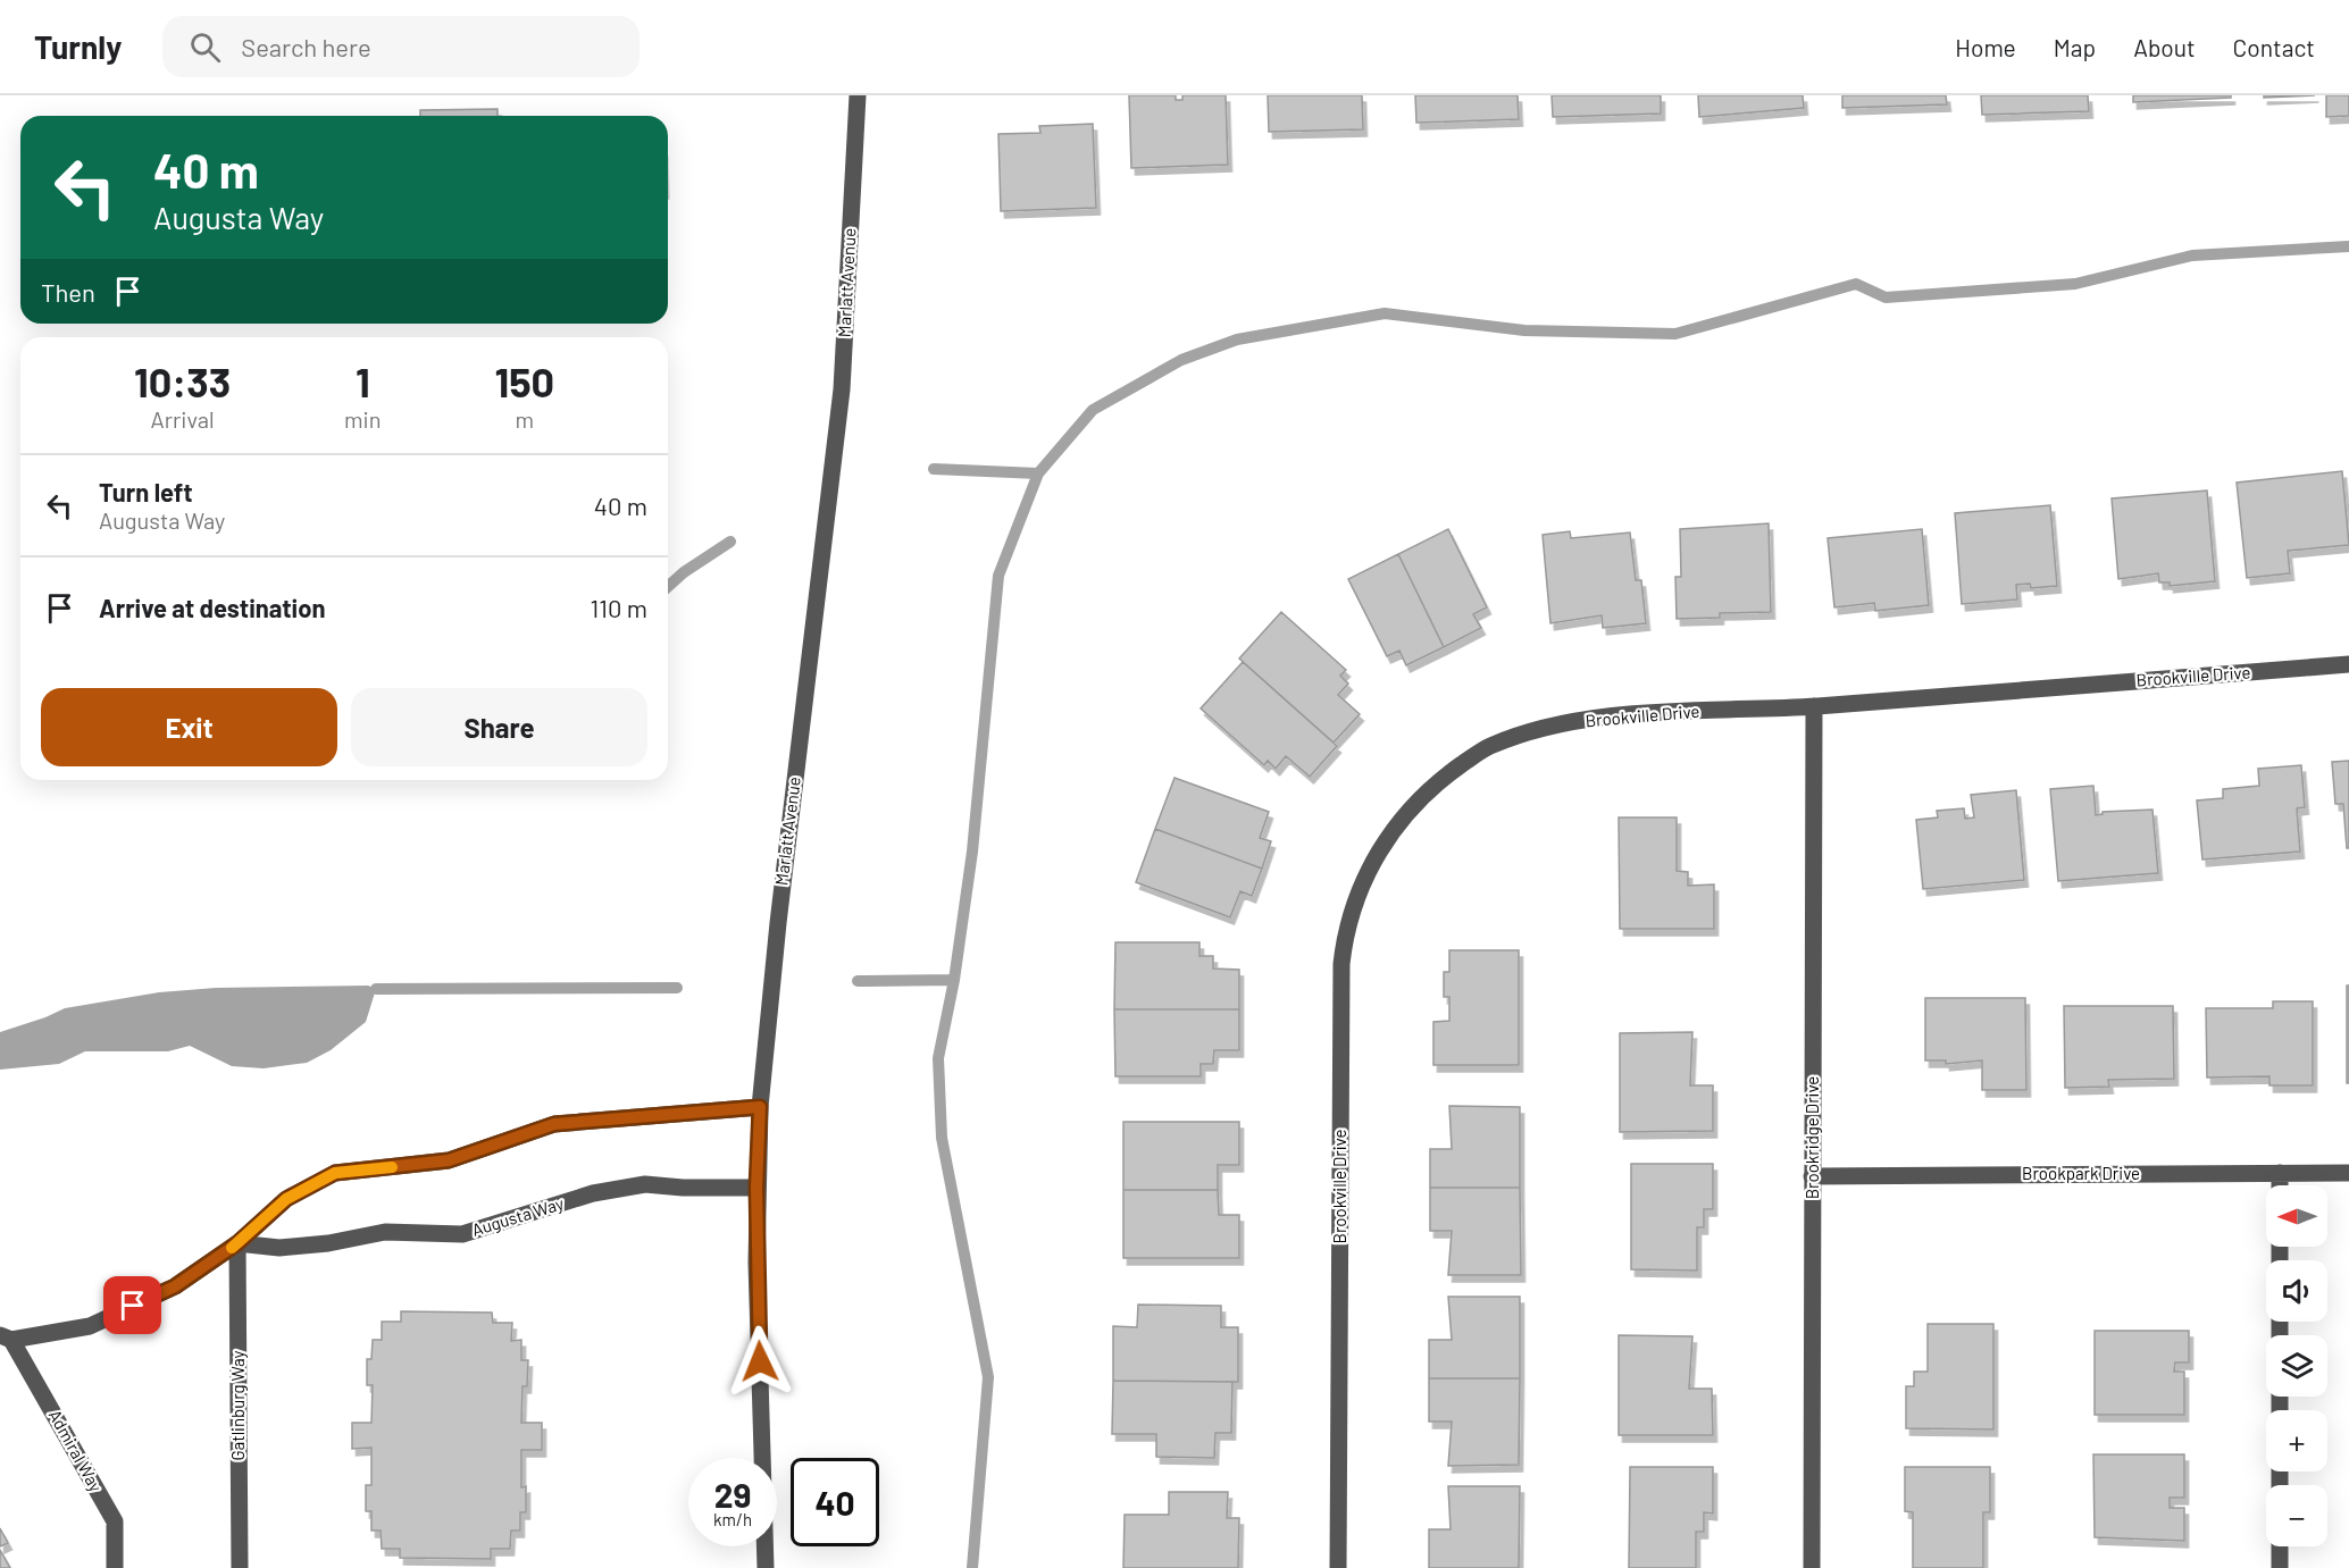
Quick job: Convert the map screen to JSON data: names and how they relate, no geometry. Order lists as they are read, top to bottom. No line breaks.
{"streets":{"street":["Marlatt Avenue","Brookville Drive","Brookridge Drive","Brookpark Drive","Augusta Way","Gatlinburg Way","Admiral Way"]},"crossings":[["Marlatt Avenue","Augusta Way"],["Brookville Drive","Brookridge Drive"],["Brookridge Drive","Brookpark Drive"],["Augusta Way","Gatlinburg Way"]],"north":"left","page":{"header":"Turnly","search":"Search here","nav":["Home","Map","About","Contact"],"turn":["40 m","Augusta Way"],"then":"Then","eta":["10:33","Arrival","1","min","150","m"],"list":[{"name":"Turn left","note":"Augusta Way","value":"40 m"},{"name":"Arrive at destination","value":"110 m"}],"buttons":["Exit","Share"],"map_buttons":["+","−"],"speed":"29 km/h","limit":"40"}}
